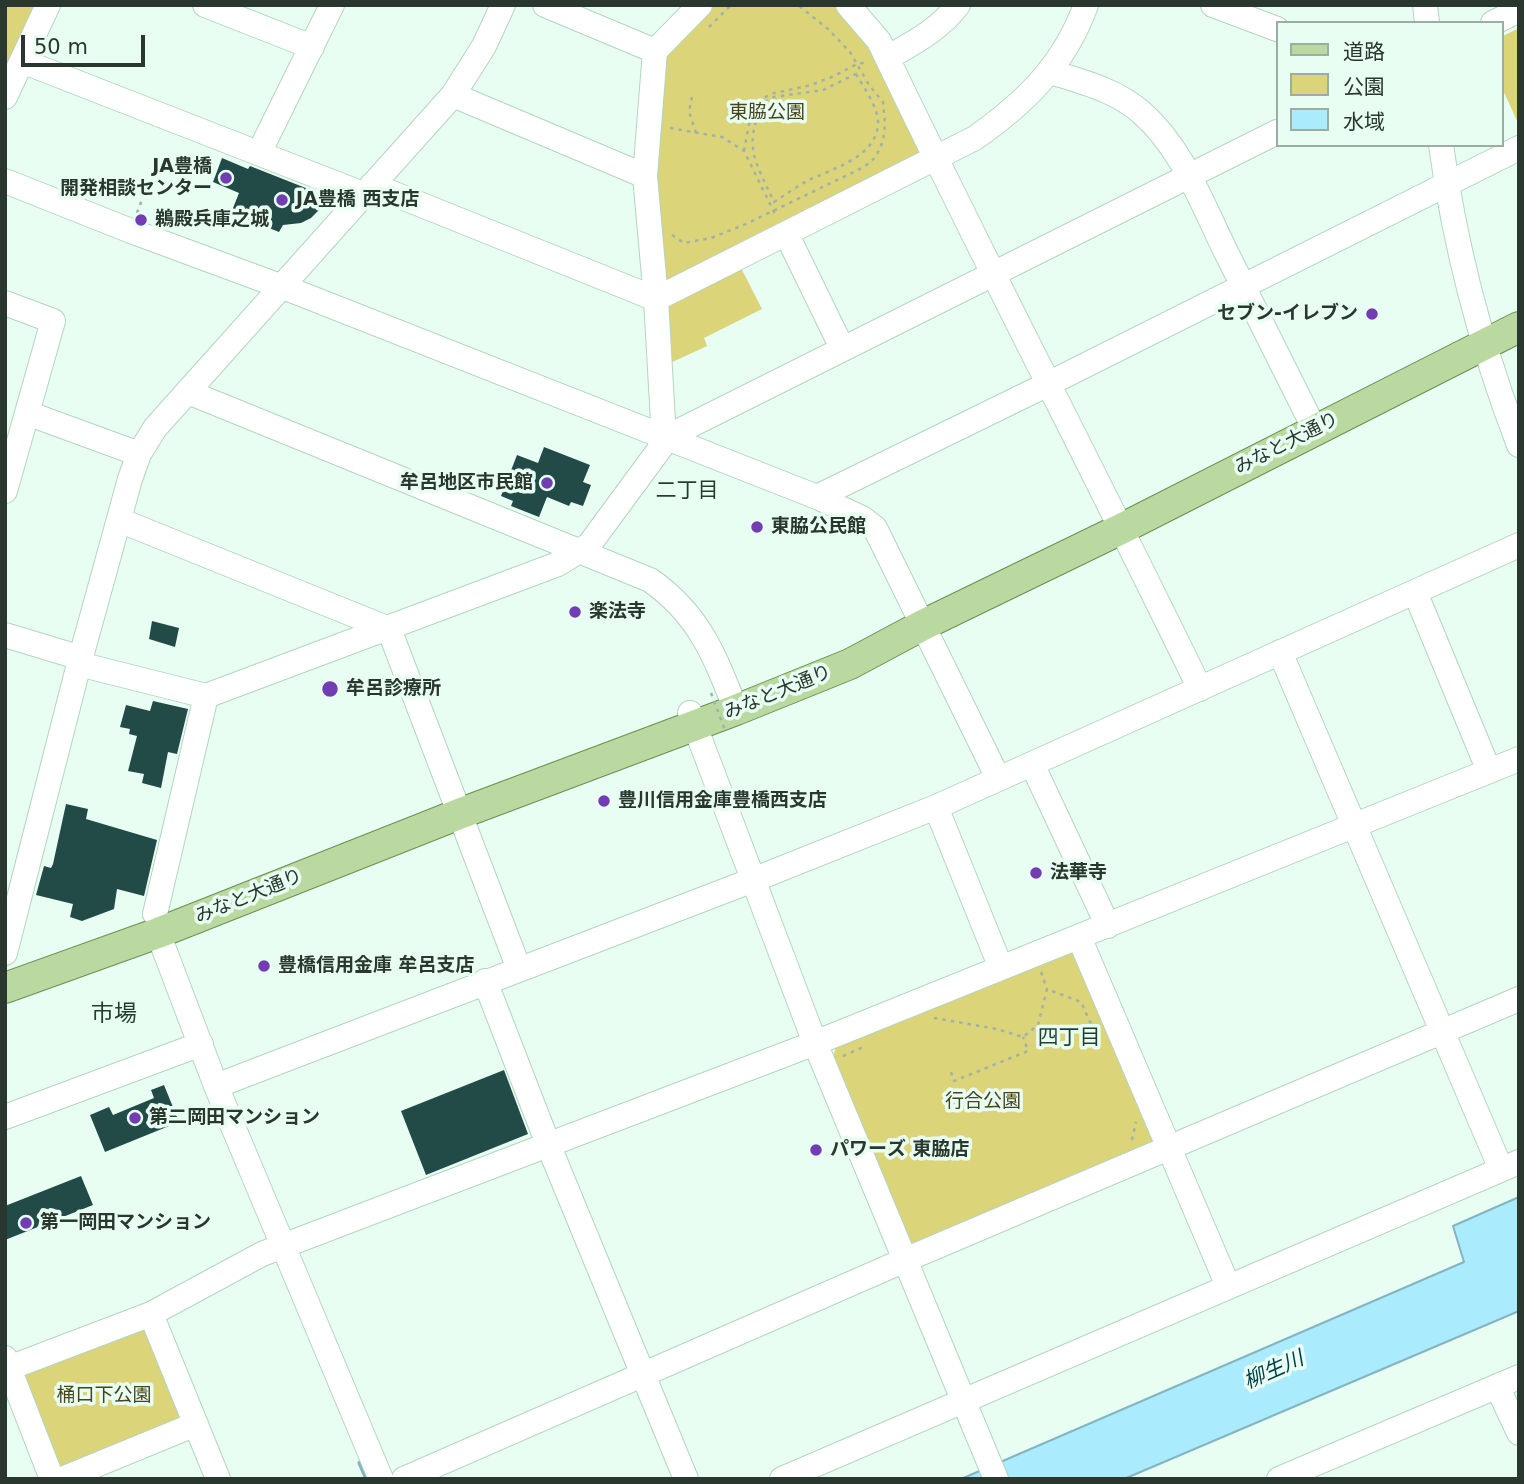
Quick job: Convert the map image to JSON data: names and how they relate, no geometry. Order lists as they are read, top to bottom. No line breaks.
{"streets":{"main road":["みなと大通り"]},"districts":["二丁目","市場","四丁目"],"water":["柳生川"],"parks":["東脇公園","行合公園","桶口下公園"],"places":["JA豊橋 開発相談センター","JA豊橋 西支店","鵜殿兵庫之城","セブン-イレブン","牟呂地区市民館","東脇公民館","楽法寺","牟呂診療所","豊川信用金庫豊橋西支店","法華寺","豊橋信用金庫 牟呂支店","第二岡田マンション","パワーズ 東脇店","第一岡田マンション"],"legend":["道路","公園","水域"],"scale_bar":"50 m"}
